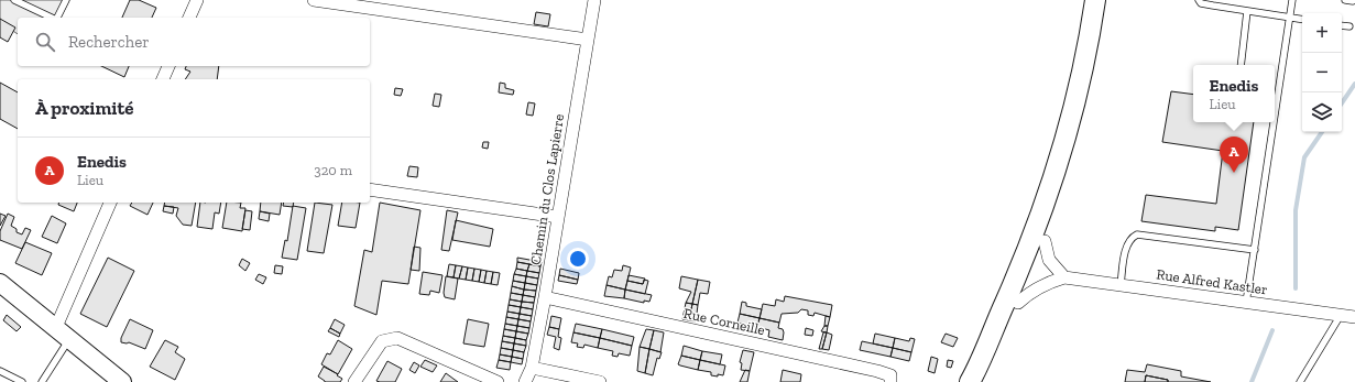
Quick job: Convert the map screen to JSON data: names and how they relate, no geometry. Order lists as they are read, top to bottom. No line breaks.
{"streets":{"street":["Chemin du Clos Lapierre","Rue Alfred Kastler","Rue Corneille"]},"crossings":[["Chemin du Clos Lapierre","Rue Corneille"]],"page":{"map_buttons":["+","−"],"search":"Rechercher","popup":["Enedis","Lieu"],"heading":"À proximité","pins":"A","list":[{"mark":"A","name":"Enedis","note":"Lieu","value":"320 m"}]}}
